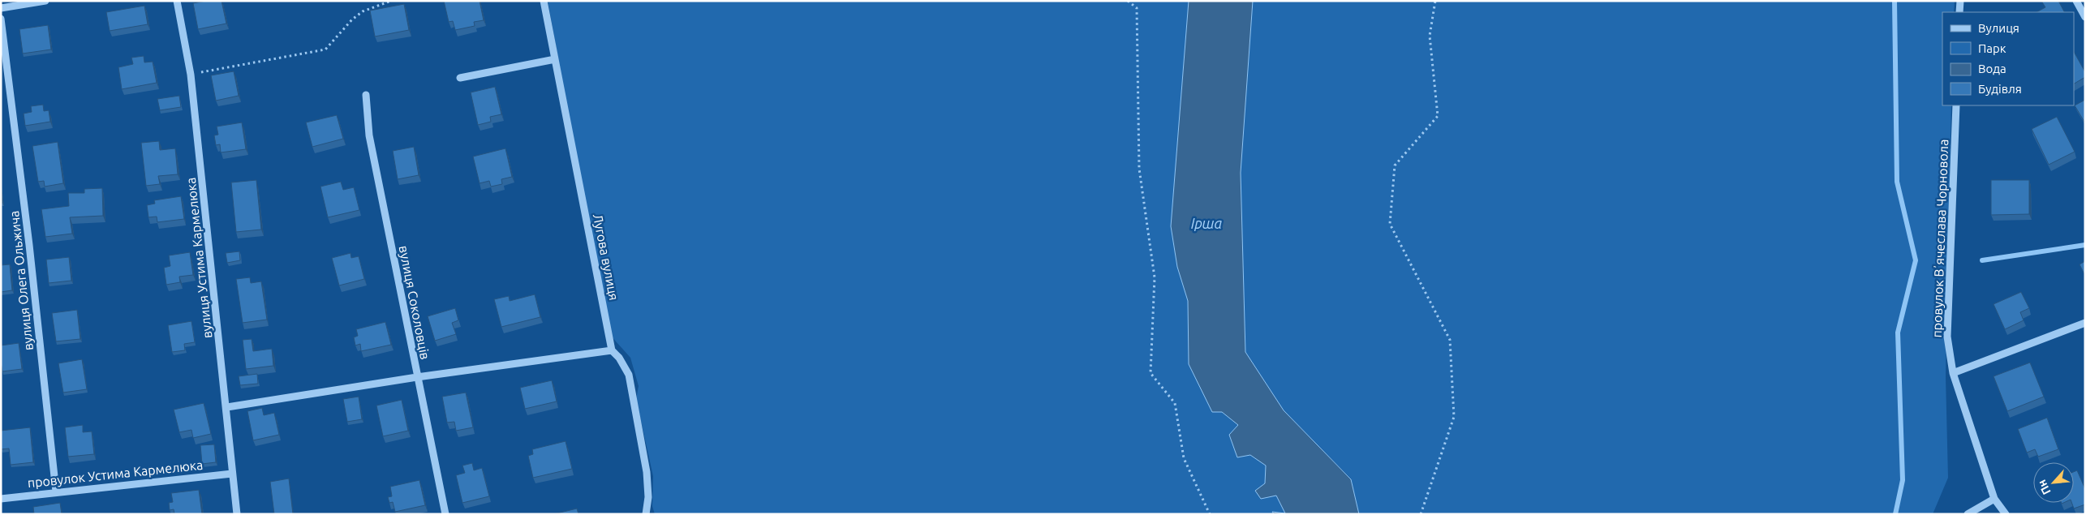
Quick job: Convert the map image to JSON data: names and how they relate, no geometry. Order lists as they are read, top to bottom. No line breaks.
{"streets":{"street":["провулок Вʼячеслава Чорновола","Лугова вулиця","вулиця Устима Кармелюка","вулиця Олега Ольжича","вулиця Соколовців","провулок Устима Кармелюка"]},"crossings":[["вулиця Устима Кармелюка","провулок Устима Кармелюка"],["вулиця Олега Ольжича","провулок Устима Кармелюка"]],"water":["Ірша"],"legend":["Вулиця","Парк","Вода","Будівля"],"north":"bottom left"}
